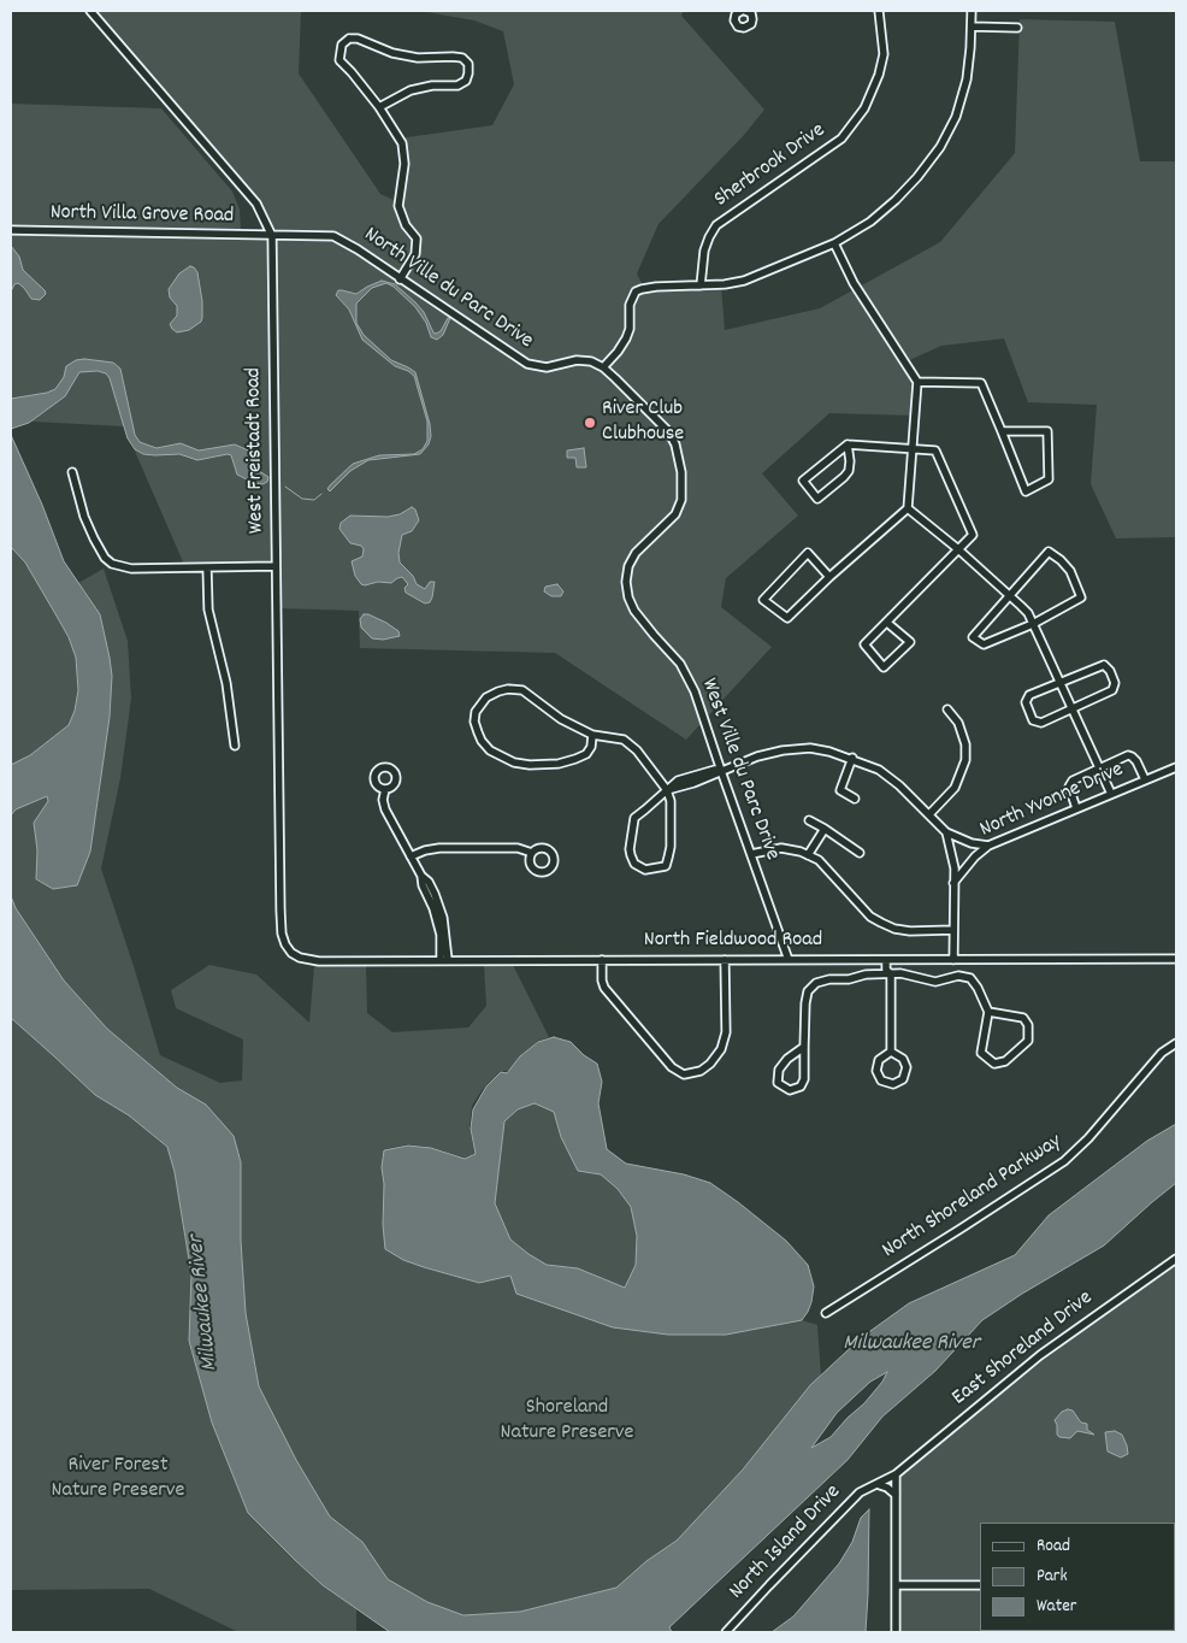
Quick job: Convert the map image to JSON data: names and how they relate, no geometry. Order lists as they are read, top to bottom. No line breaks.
{"streets":{"street":["Sherbrook Drive","North Villa Grove Road","North Ville du Parc Drive","West Freistadt Road","West Ville du Parc Drive","North Yvonne Drive","North Fieldwood Road","North Shoreland Parkway","East Shoreland Drive","North Island Drive"]},"crossings":[["North Villa Grove Road","North Ville du Parc Drive"],["North Villa Grove Road","West Freistadt Road"],["North Ville du Parc Drive","West Freistadt Road"],["North Ville du Parc Drive","West Ville du Parc Drive"],["West Freistadt Road","North Fieldwood Road"],["West Ville du Parc Drive","North Fieldwood Road"],["East Shoreland Drive","North Island Drive"]],"water":["Milwaukee River"],"parks":["Shoreland Nature Preserve","River Forest Nature Preserve"],"places":["River Club Clubhouse"],"legend":["Road","Park","Water"]}
